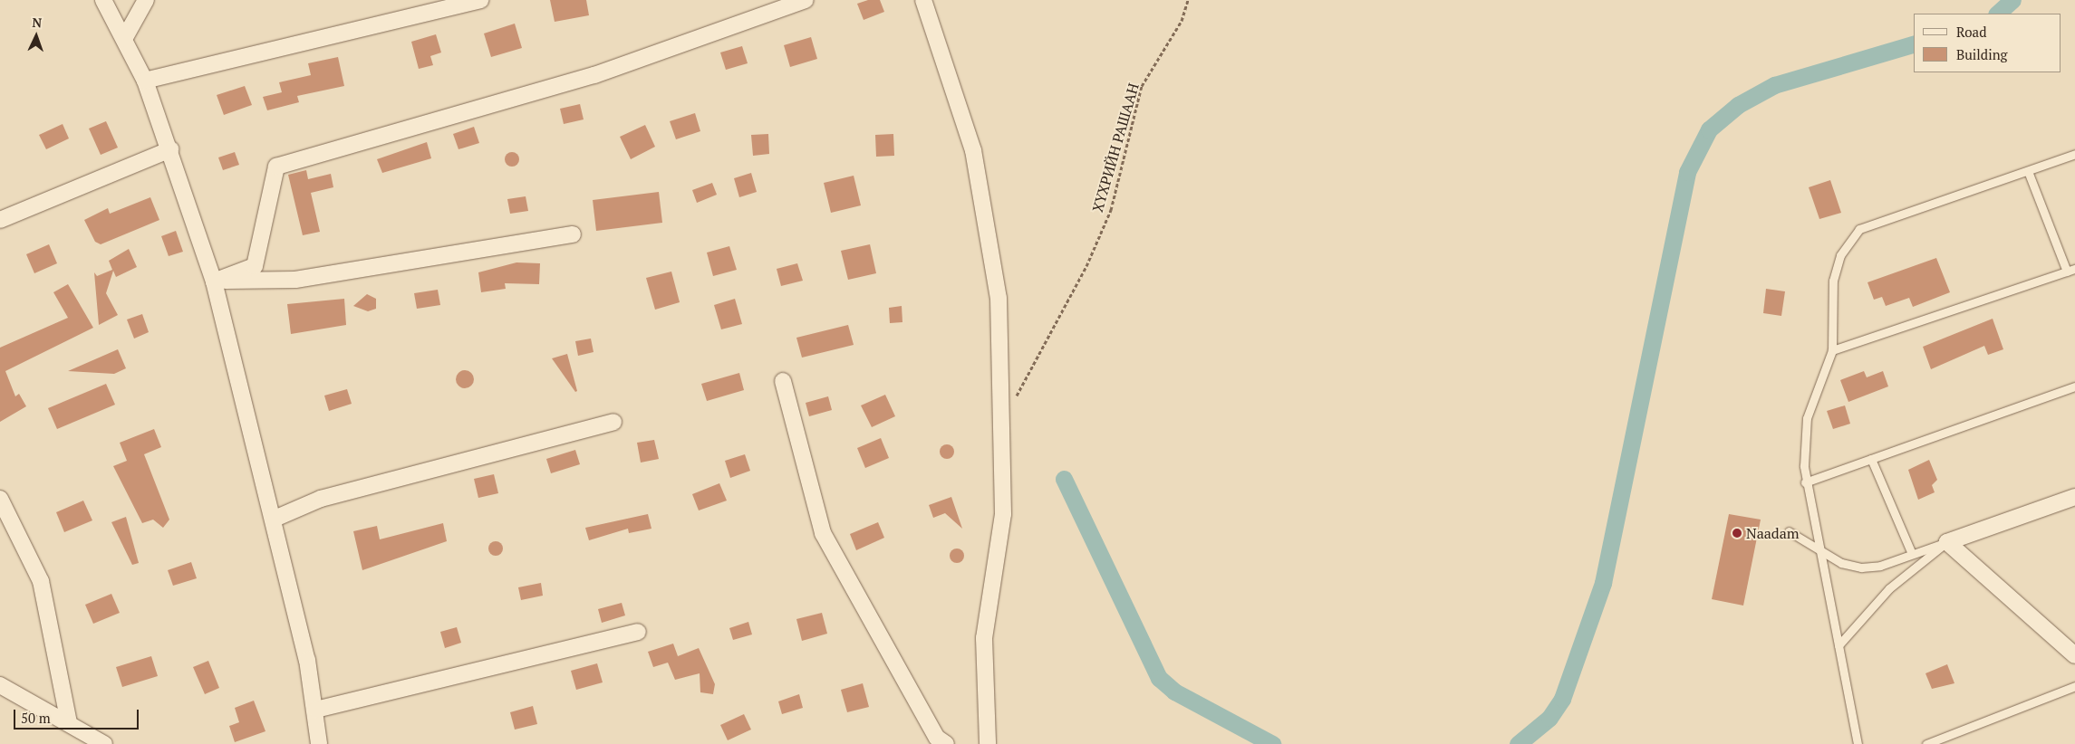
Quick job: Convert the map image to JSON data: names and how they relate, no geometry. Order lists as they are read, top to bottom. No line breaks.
{"streets":{"path":["ХҮХРИЙН РАШААН"]},"places":["Naadam"],"legend":["Road","Building"],"scale_bar":"50 m","north":"top"}
